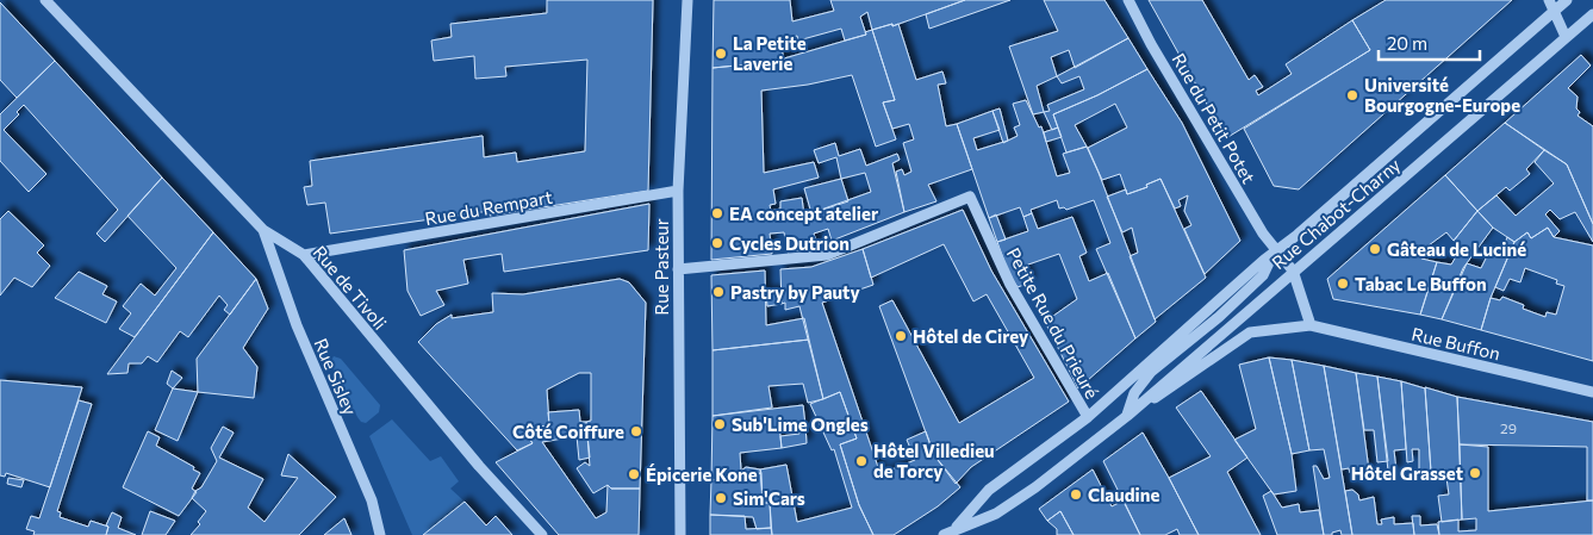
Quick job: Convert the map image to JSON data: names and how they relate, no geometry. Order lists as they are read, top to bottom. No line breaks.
{"streets":{"street":["Rue du Petit Potet","Rue du Rempart","Rue Chabot-Charny","Rue Pasteur","Rue de Tivoli","Petite Rue du Prieuré","Rue Buffon","Rue Sisley"]},"crossings":[["Rue du Petit Potet","Rue Chabot-Charny"],["Rue du Rempart","Rue Pasteur"],["Rue du Rempart","Rue de Tivoli"],["Rue Chabot-Charny","Petite Rue du Prieuré"],["Rue Chabot-Charny","Rue Buffon"],["Rue Pasteur","Petite Rue du Prieuré"],["Rue de Tivoli","Rue Sisley"]],"places":["La Petite Laverie","Université Bourgogne-Europe","EA concept atelier","Cycles Dutrion","Gâteau de Luciné","Tabac Le Buffon","Pastry by Pauty","Hôtel de Cirey","Sub'Lime Ongles","Côté Coiffure","Hôtel Villedieu de Torcy","Hôtel Grasset","Épicerie Kone","Claudine","Sim'Cars"],"house_numbers":["29"],"scale_bar":"20 m"}
